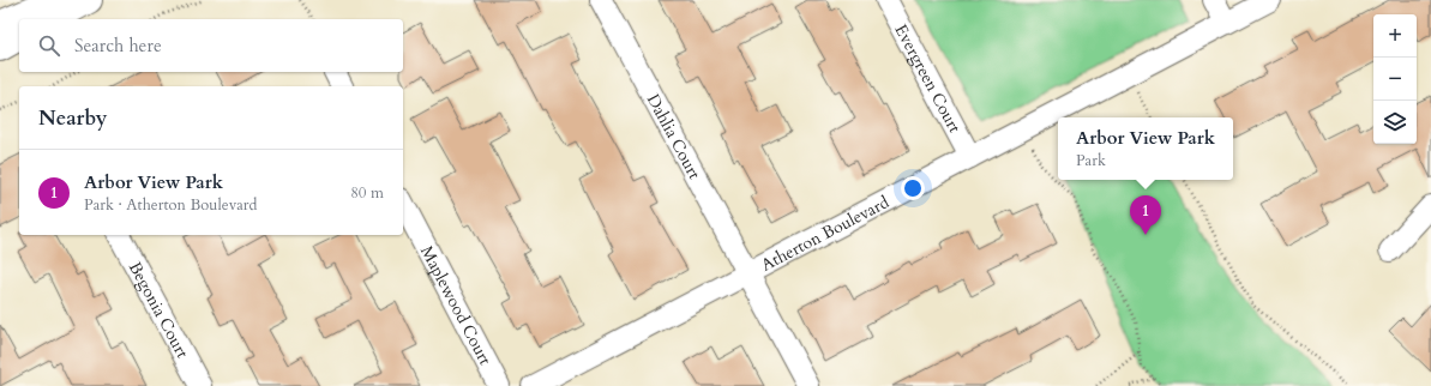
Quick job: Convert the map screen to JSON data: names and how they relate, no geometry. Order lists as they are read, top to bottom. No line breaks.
{"streets":{"street":["Evergreen Court","Dahlia Court","Atherton Boulevard","Maplewood Court","Begonia Court"]},"crossings":[["Evergreen Court","Atherton Boulevard"],["Dahlia Court","Atherton Boulevard"]],"page":{"map_buttons":["+","−"],"search":"Search here","heading":"Nearby","popup":["Arbor View Park","Park"],"list":[{"mark":"1","name":"Arbor View Park","note":"Park · Atherton Boulevard","value":"80 m"}],"pins":"1"}}
